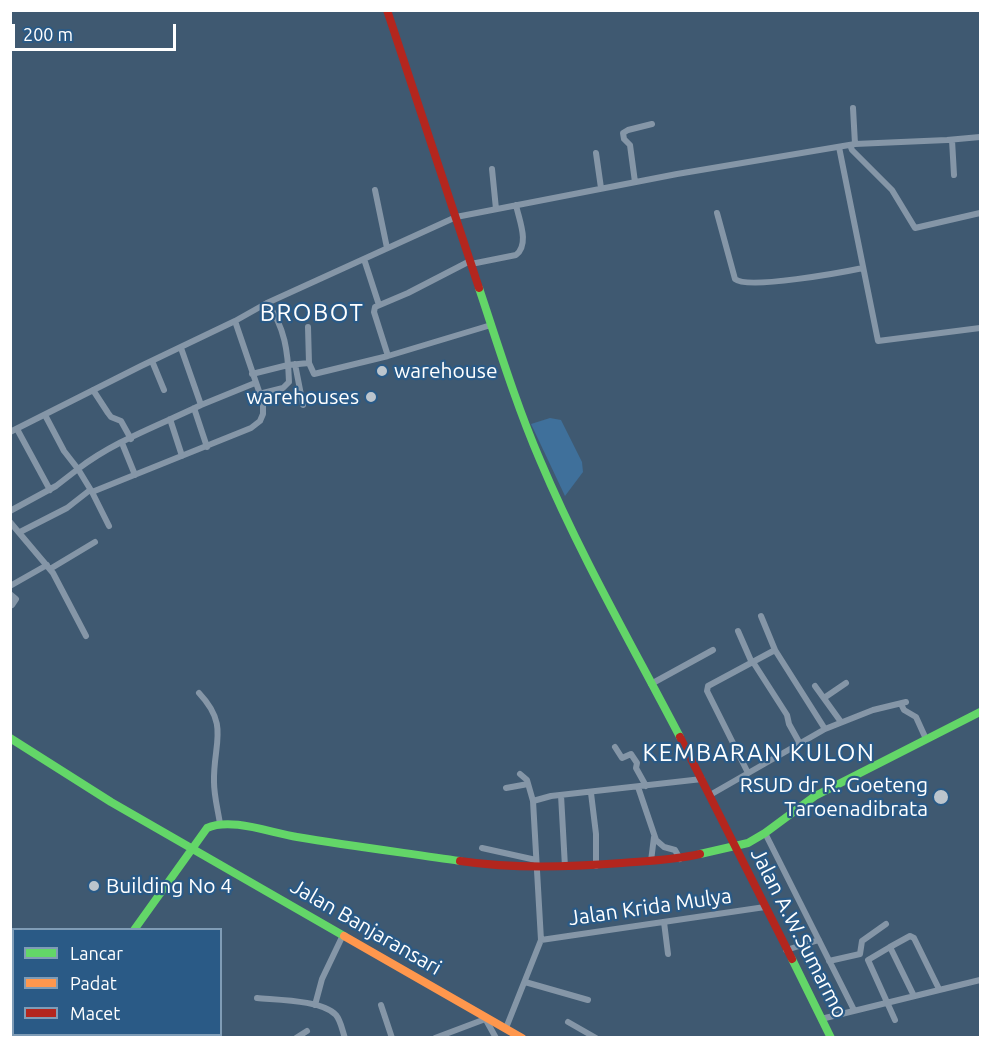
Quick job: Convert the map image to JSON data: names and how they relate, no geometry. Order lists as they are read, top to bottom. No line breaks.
{"streets":{"street":["Jalan Krida Mulya","Jalan Banjaransari","Jalan A.W.Sumarmo"]},"crossings":[["Jalan Krida Mulya","Jalan A.W.Sumarmo"]],"districts":["BROBOT","KEMBARAN KULON"],"places":["warehouse","warehouses","RSUD dr R. Goeteng Taroenadibrata","Building No 4"],"legend":["Lancar","Padat","Macet"],"scale_bar":"200 m"}
